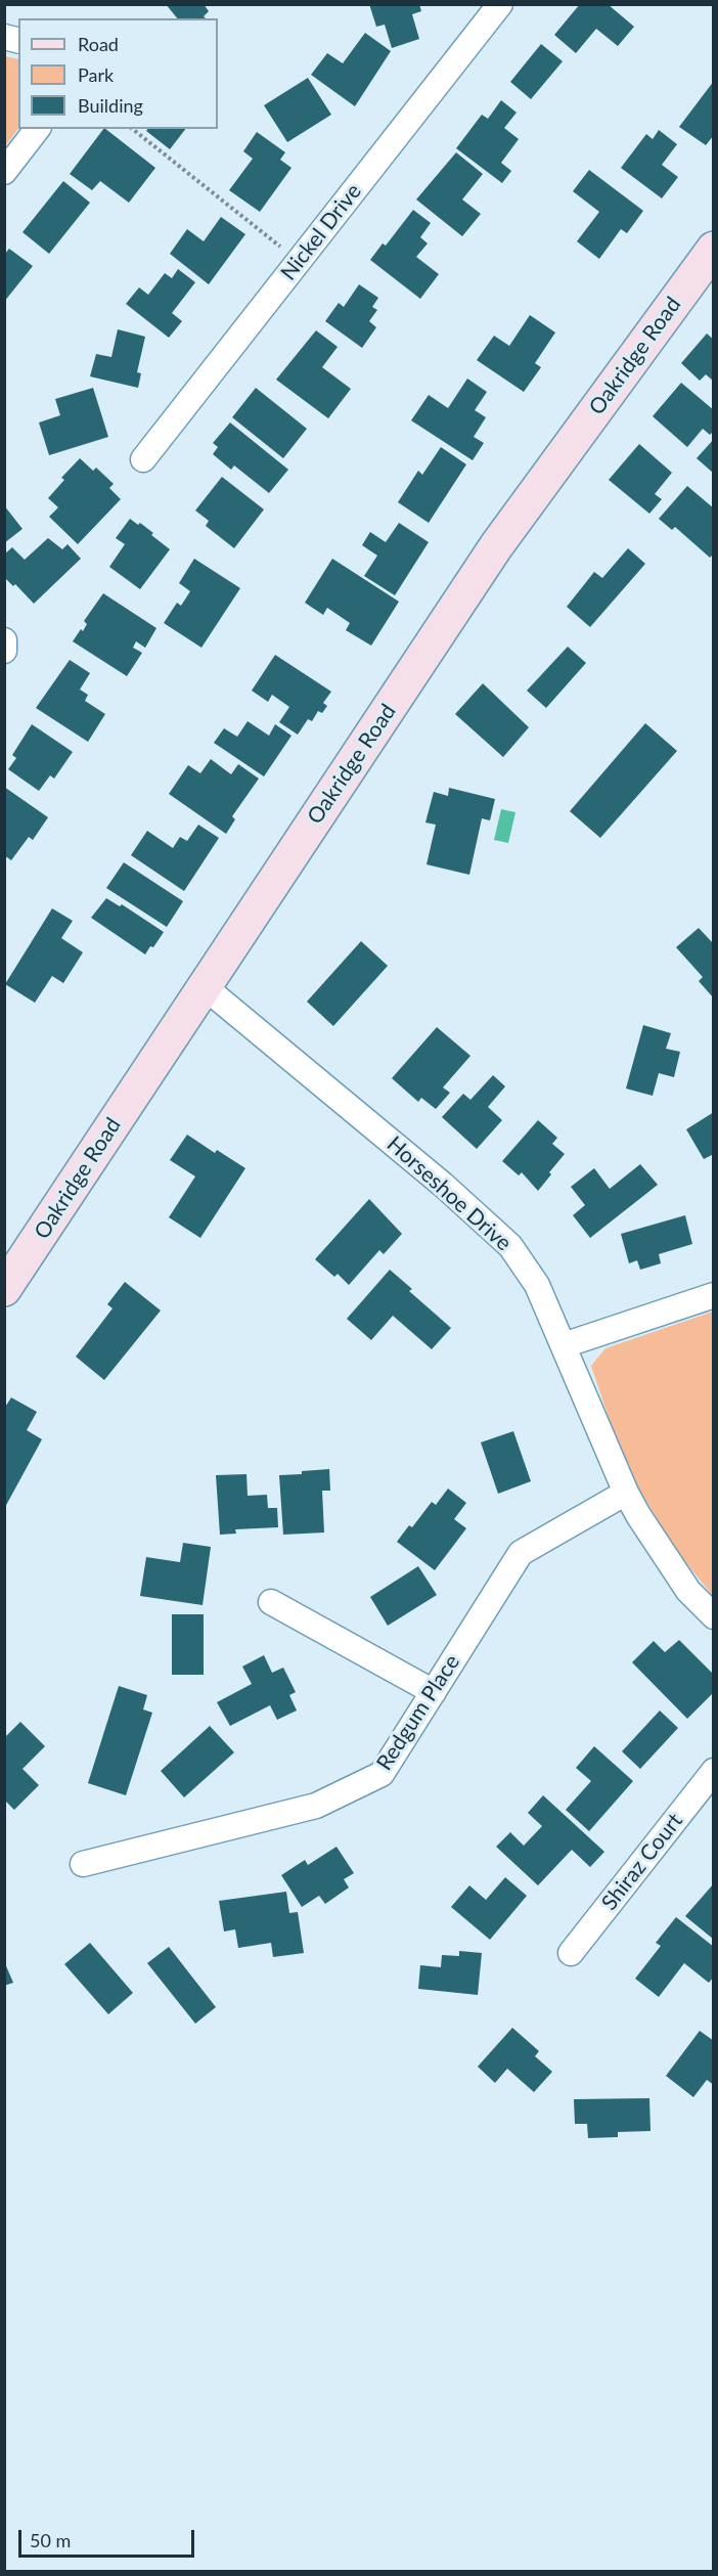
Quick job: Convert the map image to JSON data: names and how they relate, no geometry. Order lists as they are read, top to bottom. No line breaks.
{"streets":{"street":["Nickel Drive","Oakridge Road","Horseshoe Drive","Redgum Place","Shiraz Court"]},"crossings":[["Oakridge Road","Horseshoe Drive"],["Horseshoe Drive","Redgum Place"]],"legend":["Road","Park","Building"],"scale_bar":"50 m"}
